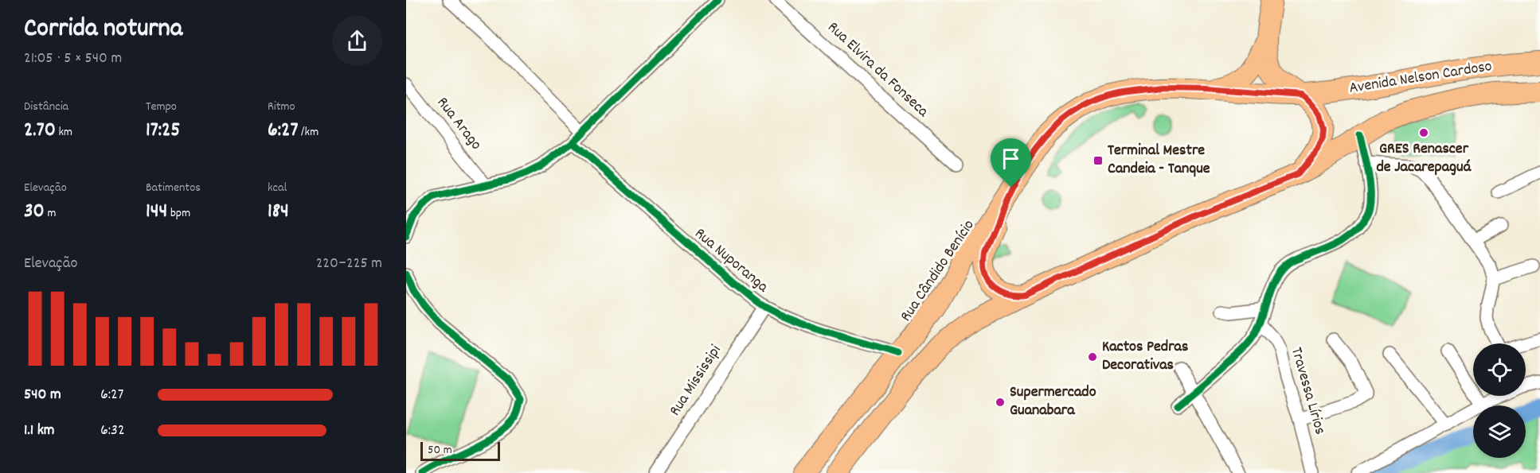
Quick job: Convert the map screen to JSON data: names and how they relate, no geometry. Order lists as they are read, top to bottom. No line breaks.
{"streets":{"main road":["Avenida Nelson Cardoso","Rua Cândido Benício"],"street":["Rua Elvira da Fonseca","Rua Arago","Rua Nuporanga","Rua Mississipi","Travessa Lírios"]},"crossings":[["Avenida Nelson Cardoso","Rua Cândido Benício"],["Rua Nuporanga","Rua Cândido Benício"],["Rua Nuporanga","Rua Mississipi"]],"places":{"other":["GRES Renascer de Jacarepaguá","Kactos Pedras Decorativas","Supermercado Guanabara"],"transit":["Terminal Mestre Candeia - Tanque"]},"scale_bar":"50 m","page":{"heading":["Corrida noturna","21:05 · 5 × 540 m"],"stats":[["Distância","2.70 km"],["Tempo","17:25"],["Ritmo","6:27 /km"],["Elevação","30 m"],["Batimentos","144 bpm"],["kcal","184"]],"chart":["Elevação","220–225 m"],"list":[{"name":"540 m","note":"6:27"},{"name":"1.1 km","note":"6:32"}],"scale":"50 m"}}
